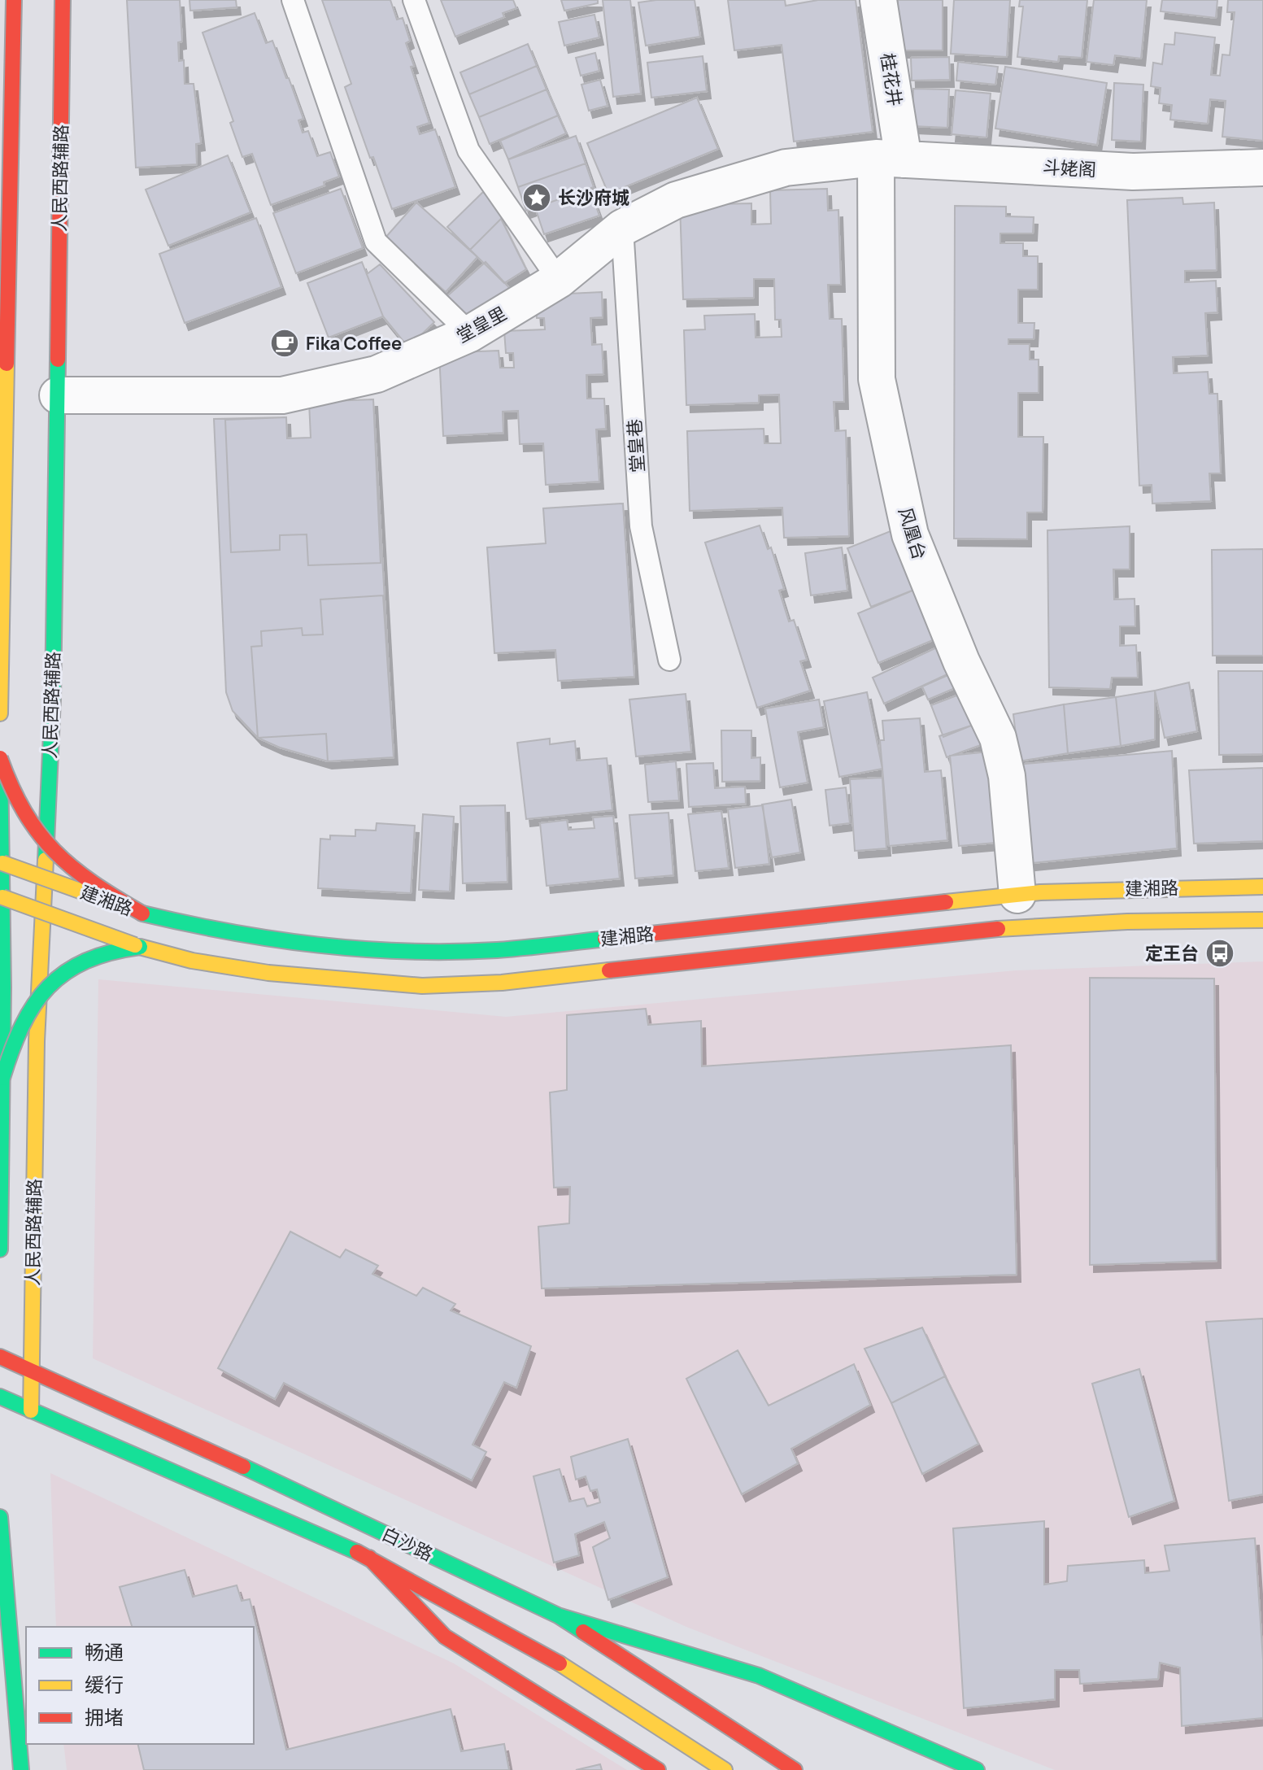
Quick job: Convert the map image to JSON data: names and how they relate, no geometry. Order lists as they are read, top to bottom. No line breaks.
{"streets":{"main road":["人民西路辅路","建湘路","白沙路"],"street":["桂花井","斗姥阁","堂皇里","风凰台"],"lane":["堂皇巷"]},"crossings":[["桂花井","斗姥阁"],["桂花井","堂皇里"],["桂花井","风凰台"],["斗姥阁","堂皇里"],["斗姥阁","风凰台"],["人民西路辅路","堂皇里"],["人民西路辅路","白沙路"],["堂皇里","堂皇巷"],["堂皇里","风凰台"],["风凰台","建湘路"]],"places":{"place":["长沙府城"],"cafe":["Fika Coffee"],"bus stop":["定王台"]},"legend":["畅通","缓行","拥堵"]}
